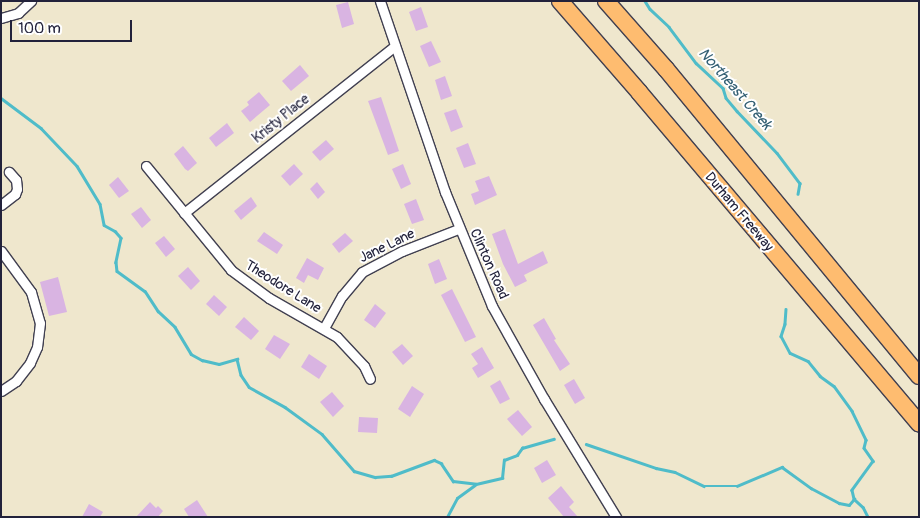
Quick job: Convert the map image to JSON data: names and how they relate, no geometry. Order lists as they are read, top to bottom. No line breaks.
{"streets":{"highway":["Durham Freeway"],"street":["Kristy Place","Jane Lane","Clinton Road","Theodore Lane"]},"crossings":[["Kristy Place","Clinton Road"],["Kristy Place","Theodore Lane"],["Jane Lane","Clinton Road"],["Jane Lane","Theodore Lane"]],"water":["Northeast Creek"],"scale_bar":"100 m"}
